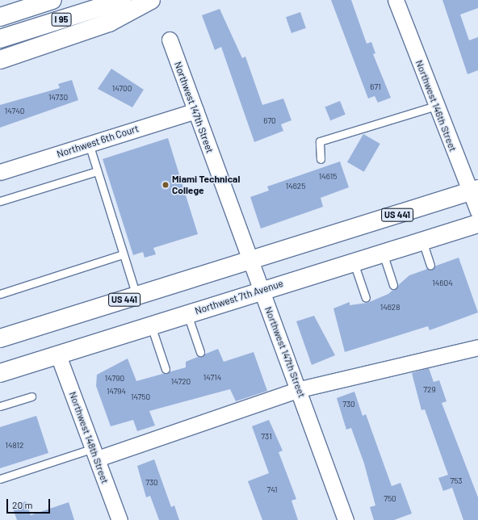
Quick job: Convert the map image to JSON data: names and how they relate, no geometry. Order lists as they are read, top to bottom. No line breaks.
{"streets":{"main road":["I 95","US 441","Northwest 7th Avenue"],"street":["Northwest 146th Street","Northwest 147th Street","Northwest 6th Court","Northwest 148th Street"]},"crossings":[["Northwest 146th Street","US 441"],["Northwest 147th Street","Northwest 6th Court"],["Northwest 147th Street","US 441"],["Northwest 147th Street","Northwest 7th Avenue"],["Northwest 7th Avenue","Northwest 148th Street"]],"places":["Miami Technical College"],"house_numbers":["671","14700","14730","14740","670","14615","14625","14604","14628","14714","14790","14720","729","14794","14750","730","731","14812","753","730","741","750"],"scale_bar":"20 m"}
